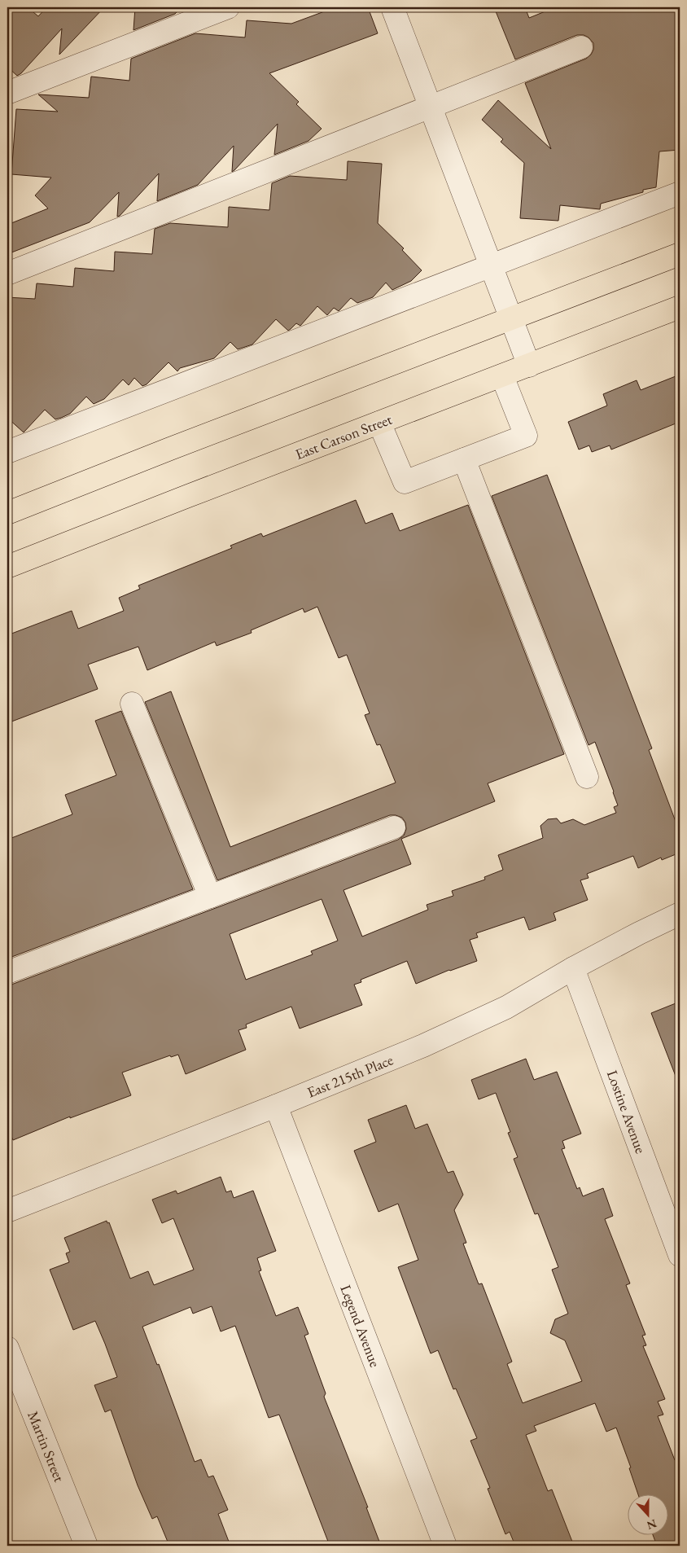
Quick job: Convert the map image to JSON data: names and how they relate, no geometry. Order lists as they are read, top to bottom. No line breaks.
{"streets":{"main road":["East Carson Street"],"street":["East 215th Place","Lostine Avenue","Legend Avenue","Martin Street"]},"crossings":[["East 215th Place","Lostine Avenue"],["East 215th Place","Legend Avenue"]],"north":"bottom"}
